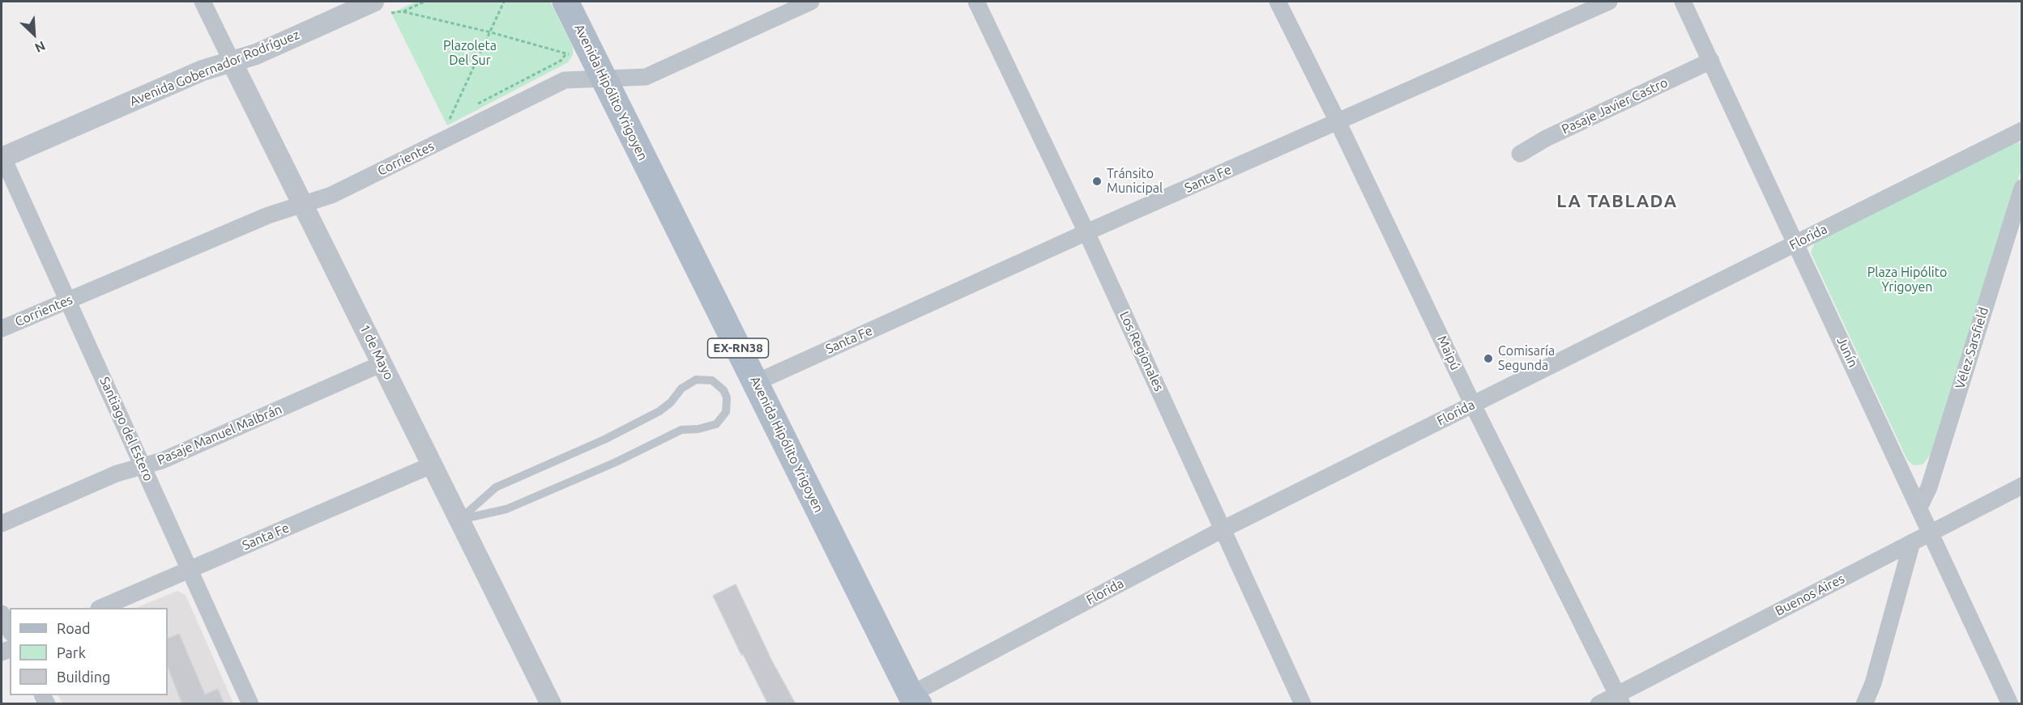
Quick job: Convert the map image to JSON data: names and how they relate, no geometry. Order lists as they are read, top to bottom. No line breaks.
{"streets":{"main road":["Avenida Hipólito Yrigoyen","EX-RN38"],"street":["Avenida Gobernador Rodríguez","Pasaje Javier Castro","Corrientes","Santa Fe","Florida","Vélez Sarsfield","Los Regionales","1 de Mayo","Junín","Maipú","Santiago del Estero","Pasaje Manuel Malbrán","Buenos Aires"]},"crossings":[["Avenida Gobernador Rodríguez","1 de Mayo"],["Avenida Gobernador Rodríguez","Santiago del Estero"],["Avenida Hipólito Yrigoyen","Corrientes"],["Avenida Hipólito Yrigoyen","Santa Fe"],["Avenida Hipólito Yrigoyen","Florida"],["Pasaje Javier Castro","Junín"],["Corrientes","1 de Mayo"],["Corrientes","Santiago del Estero"],["Santa Fe","Los Regionales"],["Santa Fe","1 de Mayo"],["Santa Fe","Maipú"],["Santa Fe","Santiago del Estero"],["Florida","Los Regionales"],["Florida","Junín"],["Florida","Maipú"],["Vélez Sarsfield","Junín"],["1 de Mayo","Pasaje Manuel Malbrán"],["Junín","Buenos Aires"],["Maipú","Buenos Aires"],["Santiago del Estero","Pasaje Manuel Malbrán"]],"districts":["LA TABLADA"],"parks":["Plazoleta Del Sur","Plaza Hipólito Yrigoyen"],"places":["Tránsito Municipal","Comisaría Segunda"],"legend":["Road","Park","Building"],"north":"bottom right"}
